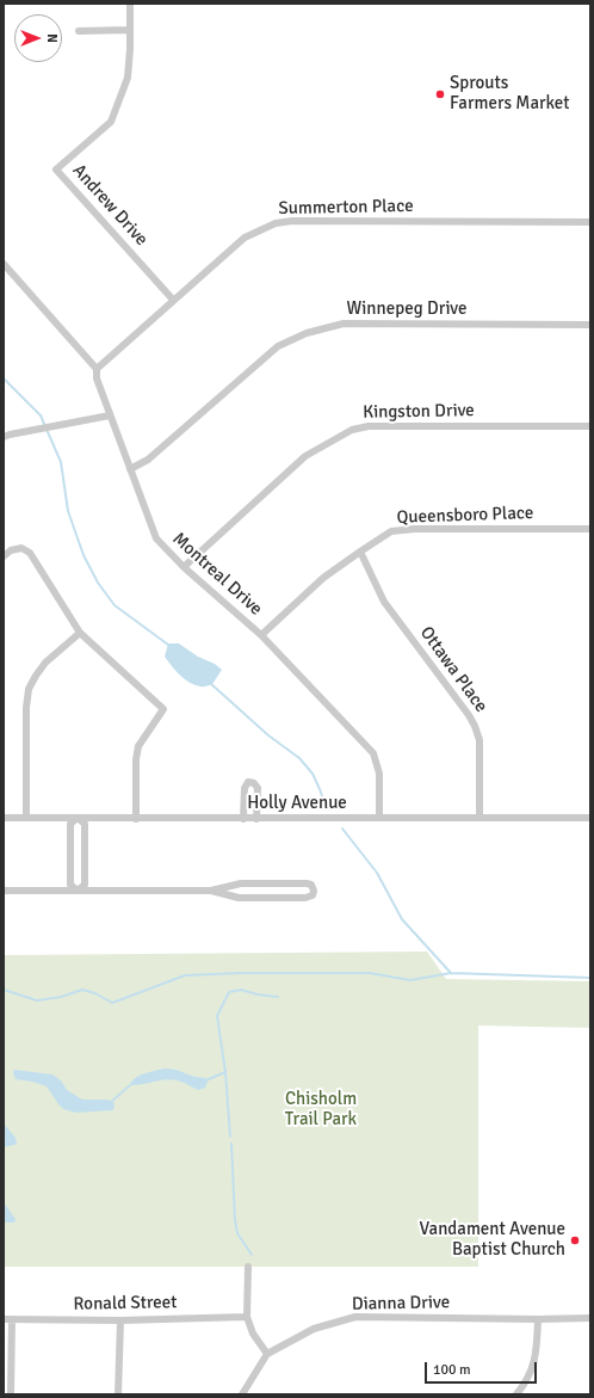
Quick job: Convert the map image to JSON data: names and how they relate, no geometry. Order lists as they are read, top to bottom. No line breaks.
{"streets":{"street":["Andrew Drive","Summerton Place","Winnepeg Drive","Kingston Drive","Queensboro Place","Montreal Drive","Ottawa Place","Holly Avenue","Ronald Street","Dianna Drive"]},"crossings":[["Andrew Drive","Summerton Place"],["Summerton Place","Montreal Drive"],["Winnepeg Drive","Montreal Drive"],["Kingston Drive","Montreal Drive"],["Queensboro Place","Montreal Drive"],["Queensboro Place","Ottawa Place"],["Montreal Drive","Holly Avenue"],["Ottawa Place","Holly Avenue"]],"parks":["Chisholm Trail Park"],"places":["Sprouts Farmers Market","Vandament Avenue Baptist Church"],"scale_bar":"100 m","north":"right"}
